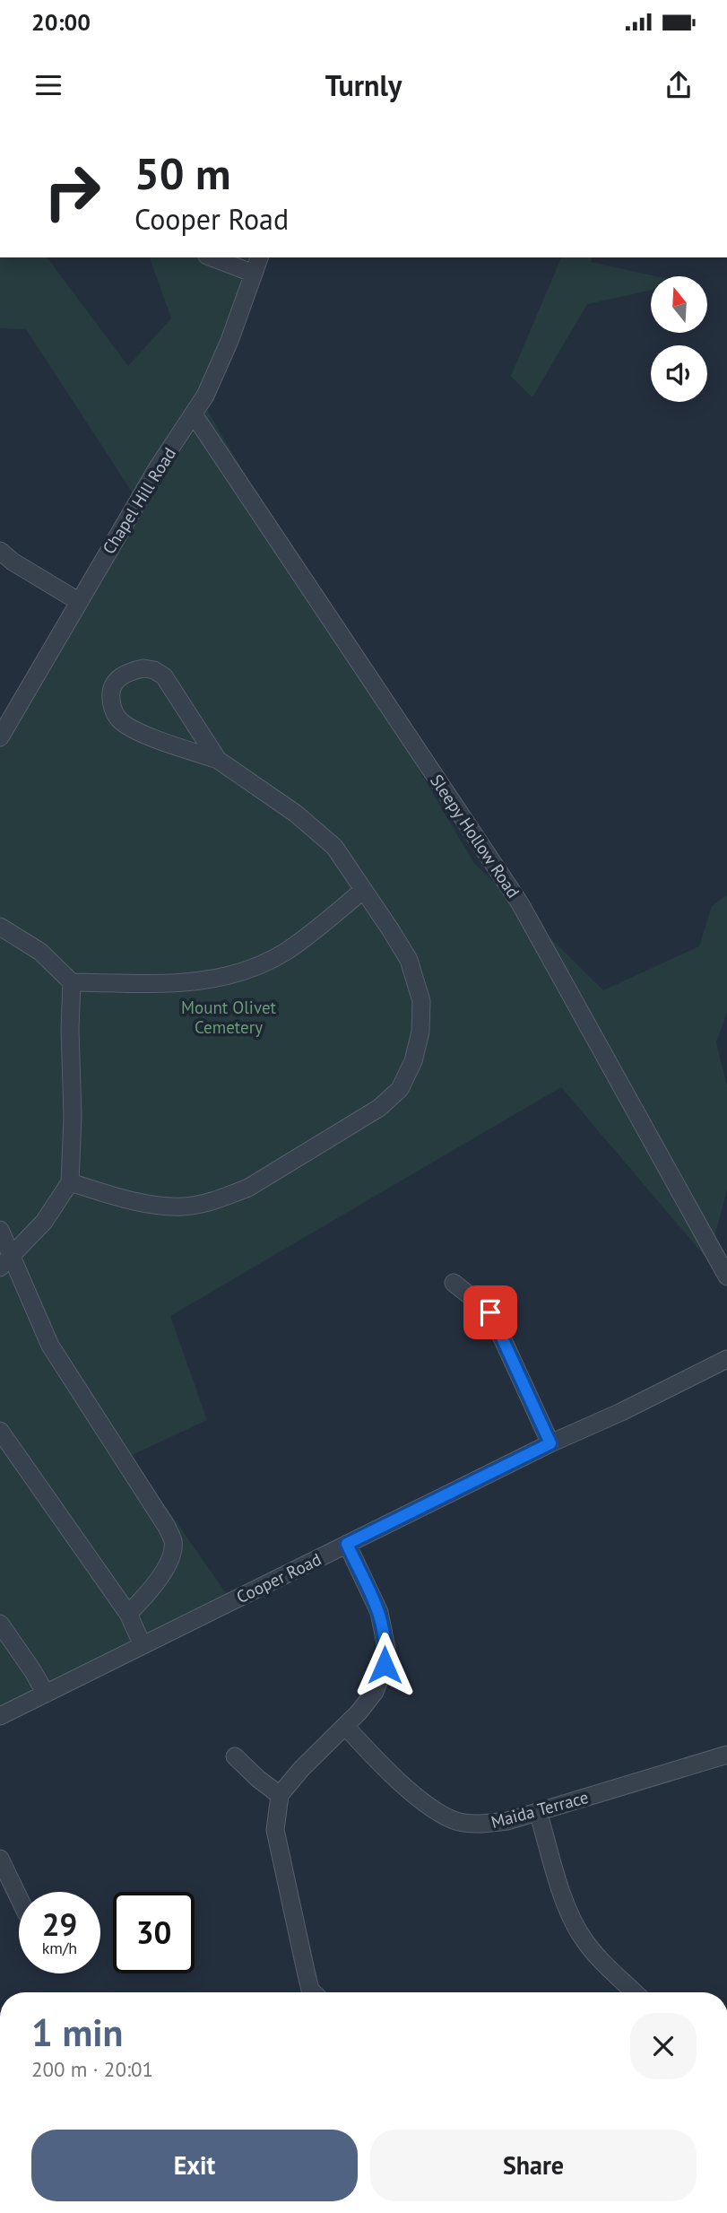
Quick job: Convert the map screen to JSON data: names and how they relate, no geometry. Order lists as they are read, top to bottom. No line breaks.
{"streets":{"street":["Chapel Hill Road","Sleepy Hollow Road","Cooper Road","Maida Terrace"]},"crossings":[["Chapel Hill Road","Sleepy Hollow Road"]],"parks":["Mount Olivet Cemetery"],"north":"top","page":{"status":"20:00","header":"Turnly","turn":["50 m","Cooper Road"],"speed":"29 km/h","limit":"30","heading":["1 min","200 m · 20:01"],"buttons":["Exit","Share"]}}
